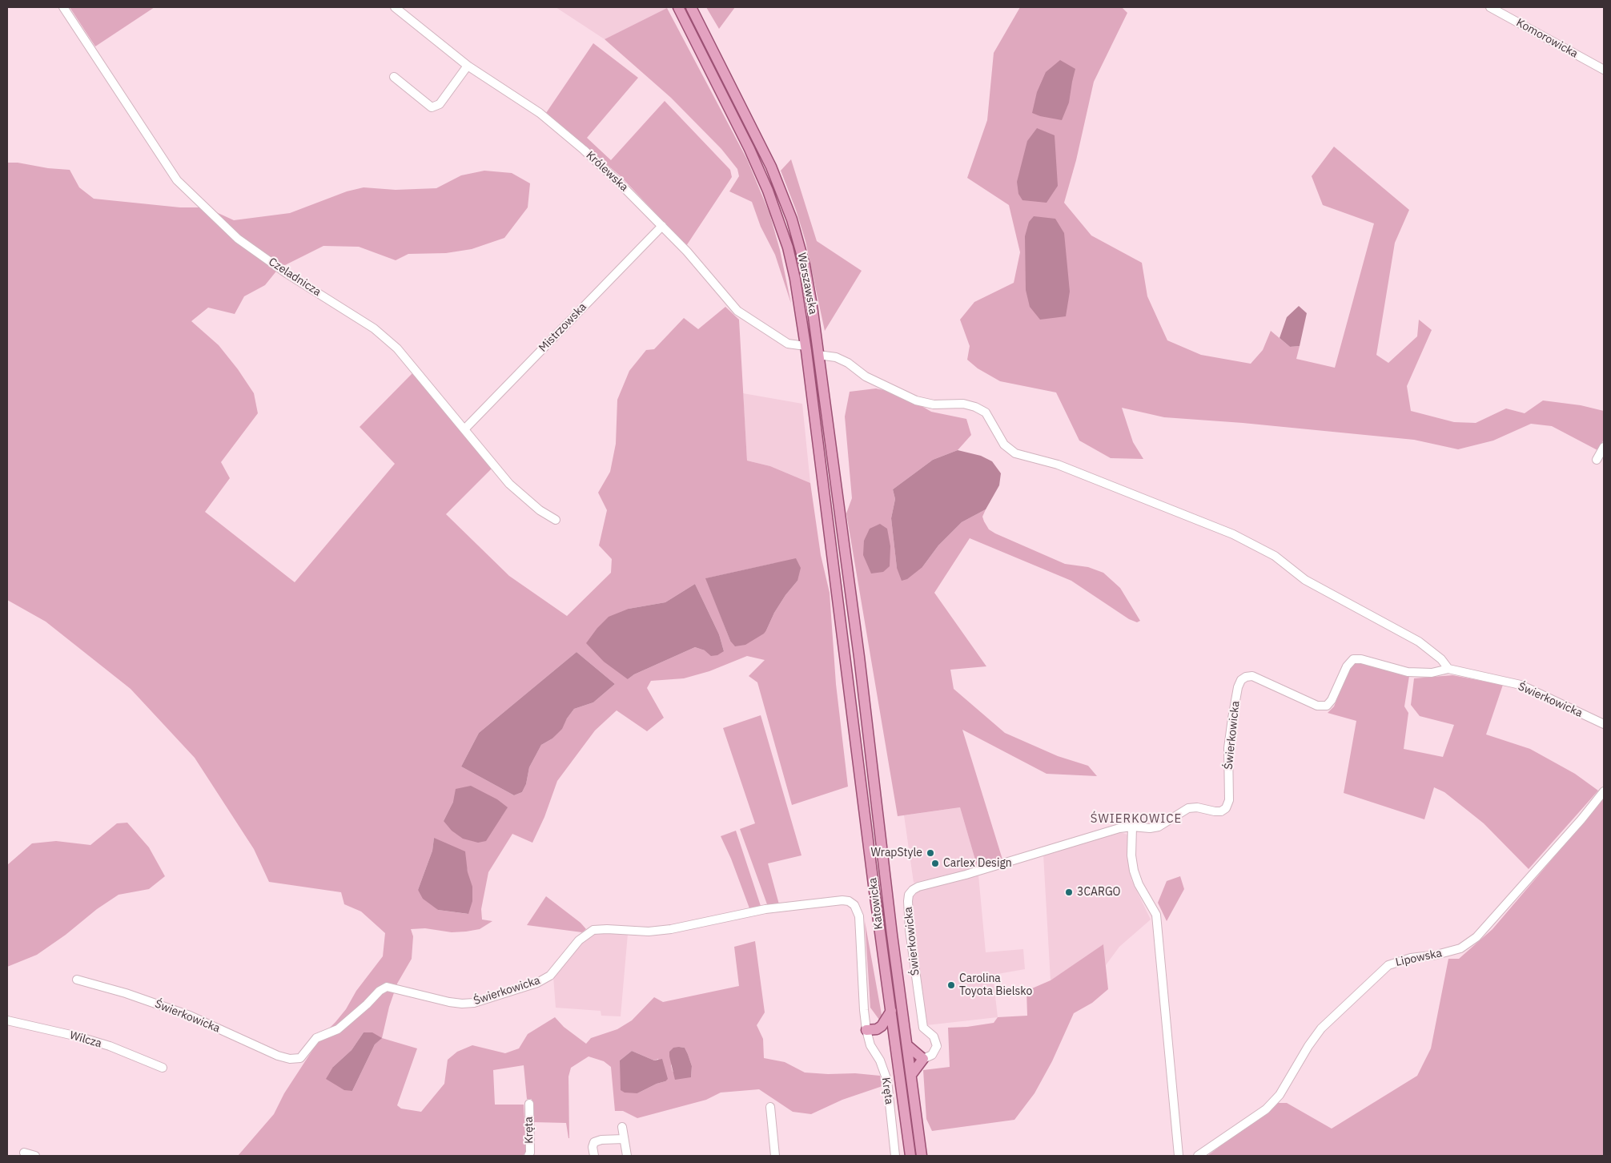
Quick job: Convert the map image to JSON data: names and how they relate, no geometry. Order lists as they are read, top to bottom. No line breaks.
{"streets":{"main road":["Warszawska","Katowicka"],"street":["Komorowicka","Królewska","Czeladnicza","Mistrzowska","Świerkowicka","Lipowska","Wilcza","Kręta"]},"crossings":[["Królewska","Warszawska"],["Królewska","Mistrzowska"],["Czeladnicza","Mistrzowska"],["Warszawska","Katowicka"],["Świerkowicka","Kręta"]],"districts":["ŚWIERKOWICE"],"places":["WrapStyle","Carlex Design","3CARGO","Carolina Toyota Bielsko"]}
